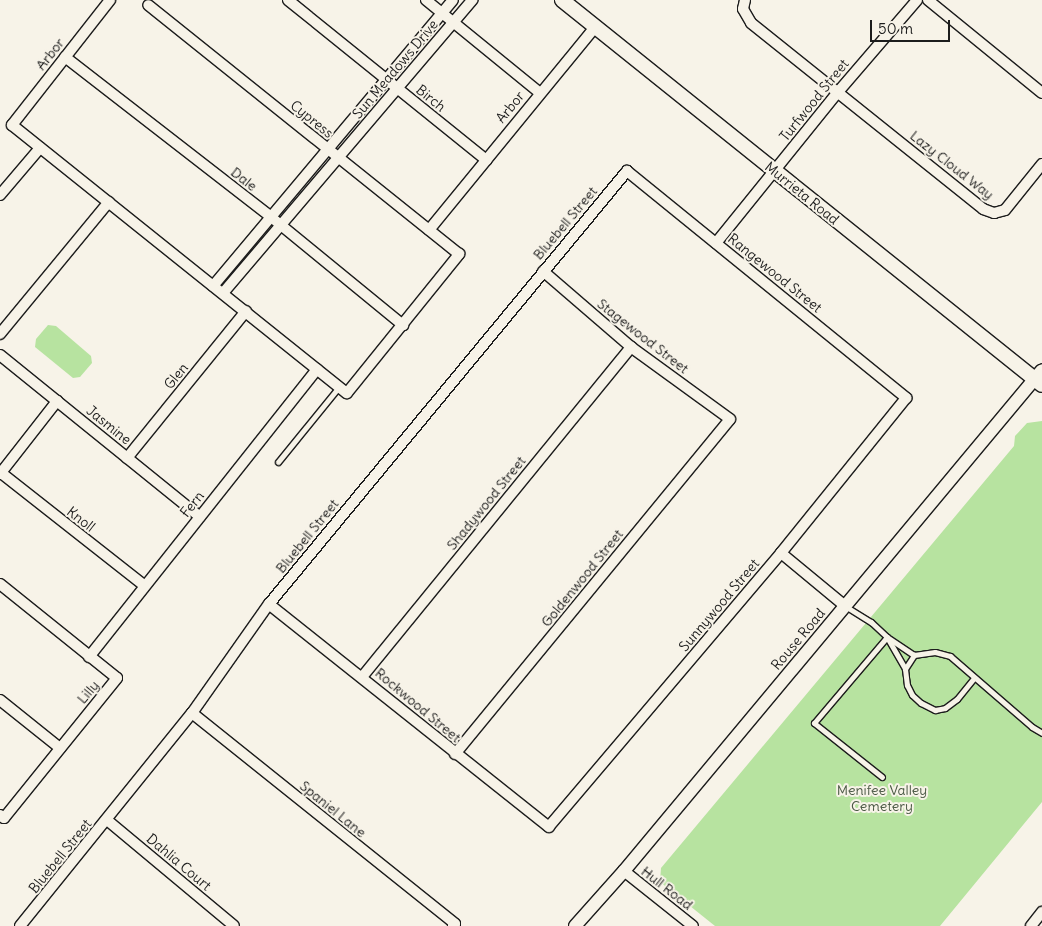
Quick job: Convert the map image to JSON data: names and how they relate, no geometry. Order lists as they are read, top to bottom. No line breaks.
{"streets":{"main road":["Murrieta Road"],"street":["Arbor","Sun Meadows Drive","Birch","Turfwood Street","Cypress","Lazy Cloud Way","Dale","Bluebell Street","Rangewood Street","Stagewood Street","Glen","Jasmine","Shadywood Street","Fern","Knoll","Goldenwood Street","Sunnywood Street","Rouse Road","Lilly","Rockwood Street","Spaniel Lane","Dahlia Court","Hull Road"]},"crossings":[["Arbor","Sun Meadows Drive"],["Arbor","Birch"],["Arbor","Cypress"],["Arbor","Dale"],["Sun Meadows Drive","Birch"],["Sun Meadows Drive","Cypress"],["Sun Meadows Drive","Dale"],["Turfwood Street","Lazy Cloud Way"],["Turfwood Street","Murrieta Road"],["Turfwood Street","Rangewood Street"],["Cypress","Dale"],["Murrieta Road","Rouse Road"],["Bluebell Street","Rangewood Street"],["Bluebell Street","Stagewood Street"],["Bluebell Street","Rockwood Street"],["Bluebell Street","Spaniel Lane"],["Bluebell Street","Dahlia Court"],["Rangewood Street","Sunnywood Street"],["Stagewood Street","Shadywood Street"],["Stagewood Street","Goldenwood Street"],["Glen","Jasmine"],["Jasmine","Fern"],["Shadywood Street","Rockwood Street"],["Fern","Knoll"],["Fern","Lilly"],["Goldenwood Street","Rockwood Street"],["Sunnywood Street","Rockwood Street"],["Rouse Road","Hull Road"]],"parks":["Menifee Valley Cemetery"],"scale_bar":"50 m"}
